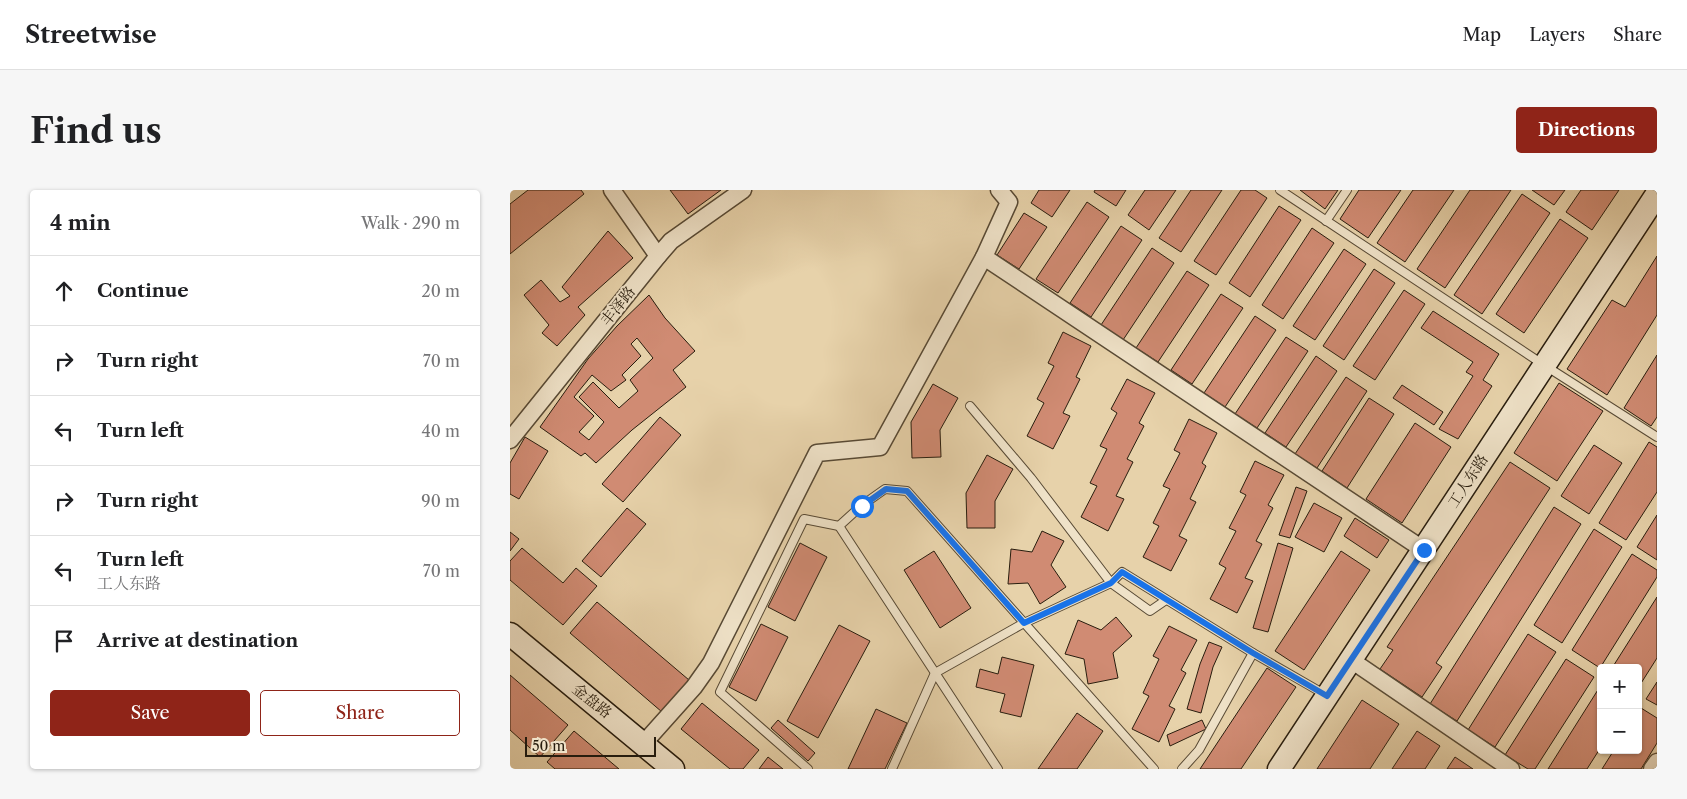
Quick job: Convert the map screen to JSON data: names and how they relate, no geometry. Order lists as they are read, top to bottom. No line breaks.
{"streets":{"main road":["工人东路","金盘路"],"street":["丰泽路"]},"scale_bar":"50 m","page":{"header":"Streetwise","nav":["Map","Layers","Share"],"buttons":["Directions",["Save","Share"]],"title":"Find us","heading":["4 min","Walk · 290 m"],"list":[["Continue","20 m"],["Turn right","70 m"],["Turn left","40 m"],["Turn right","90 m"],["Turn left","工人东路","70 m"],"Arrive at destination"],"map_buttons":["+","−"],"scale":"50 m"}}
